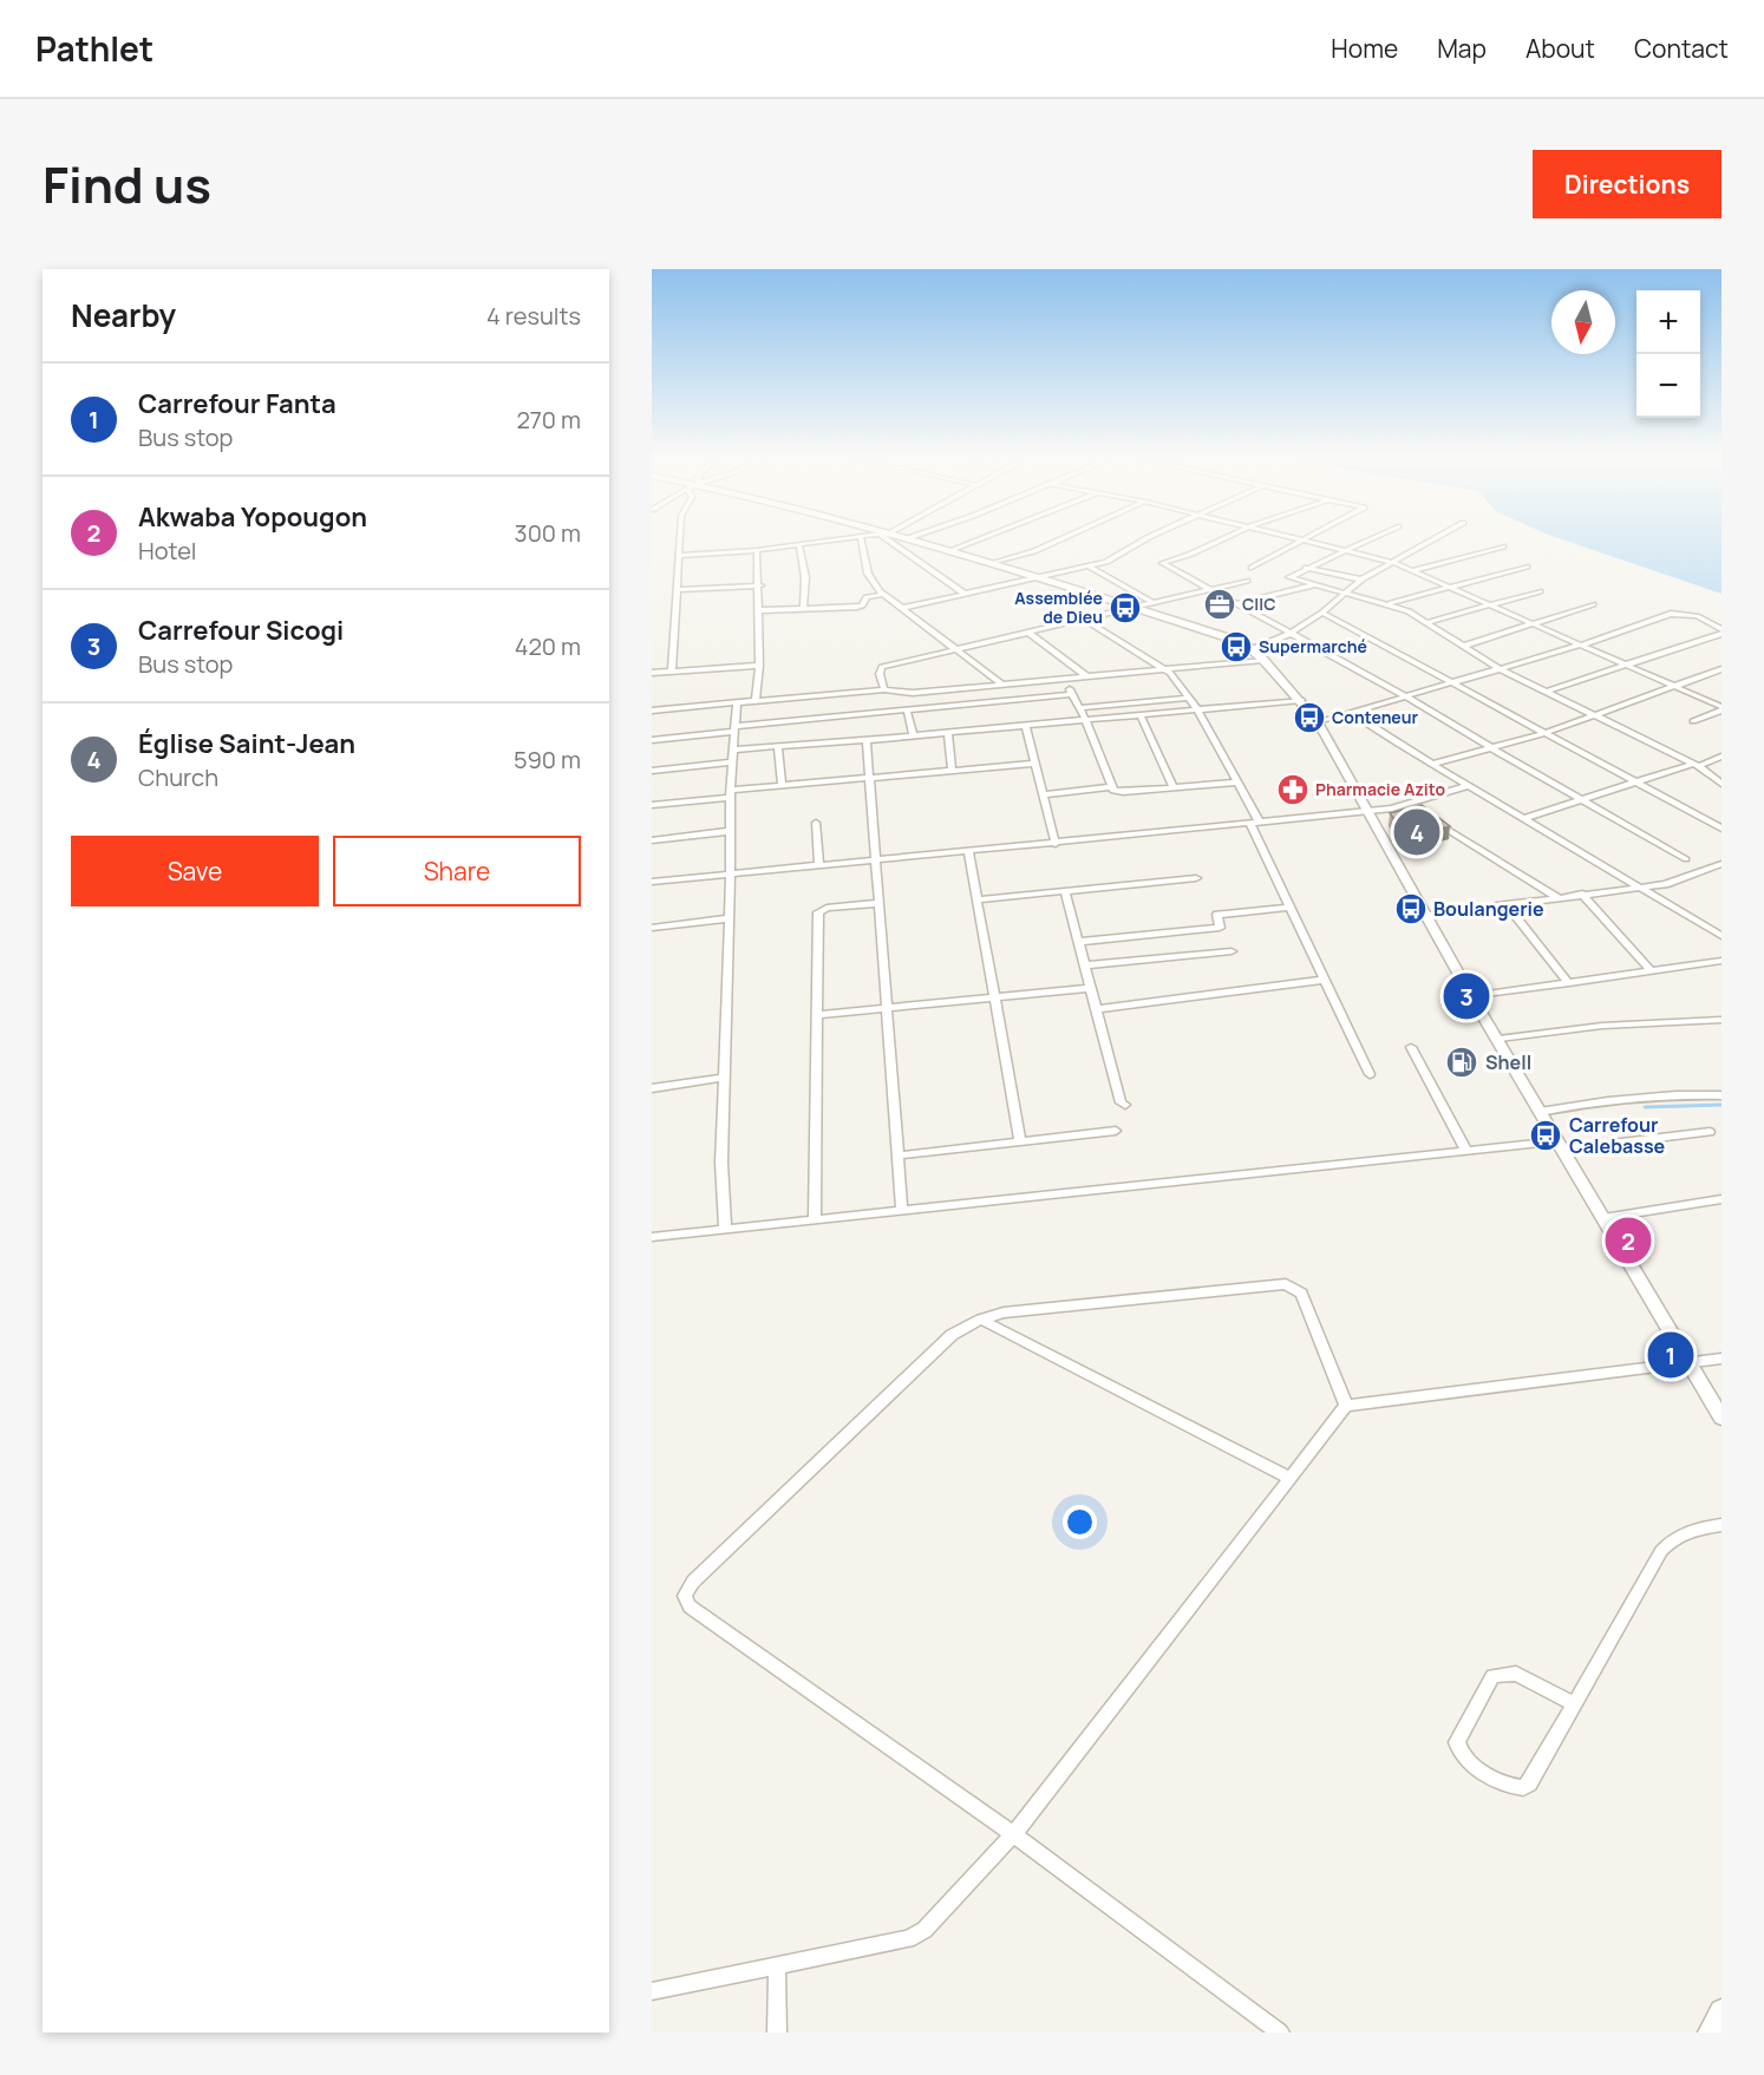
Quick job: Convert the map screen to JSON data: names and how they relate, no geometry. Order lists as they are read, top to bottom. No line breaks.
{"places":{"office":["CIIC"],"bus stop":["Assemblée de Dieu","Supermarché","Conteneur","Boulangerie","Carrefour Calebasse"],"pharmacy":["Pharmacie Azito"],"fuel station":["Shell"]},"north":"bottom","page":{"header":"Pathlet","nav":["Home","Map","About","Contact"],"title":"Find us","buttons":["Directions",["Save","Share"]],"heading":["Nearby","4 results"],"map_buttons":["+","−"],"list":[{"mark":"1","name":"Carrefour Fanta","note":"Bus stop","value":"270 m"},{"mark":"2","name":"Akwaba Yopougon","note":"Hotel","value":"300 m"},{"mark":"3","name":"Carrefour Sicogi","note":"Bus stop","value":"420 m"},{"mark":"4","name":"Église Saint-Jean","note":"Church","value":"590 m"}],"pins":["4","3","2","1"]}}
